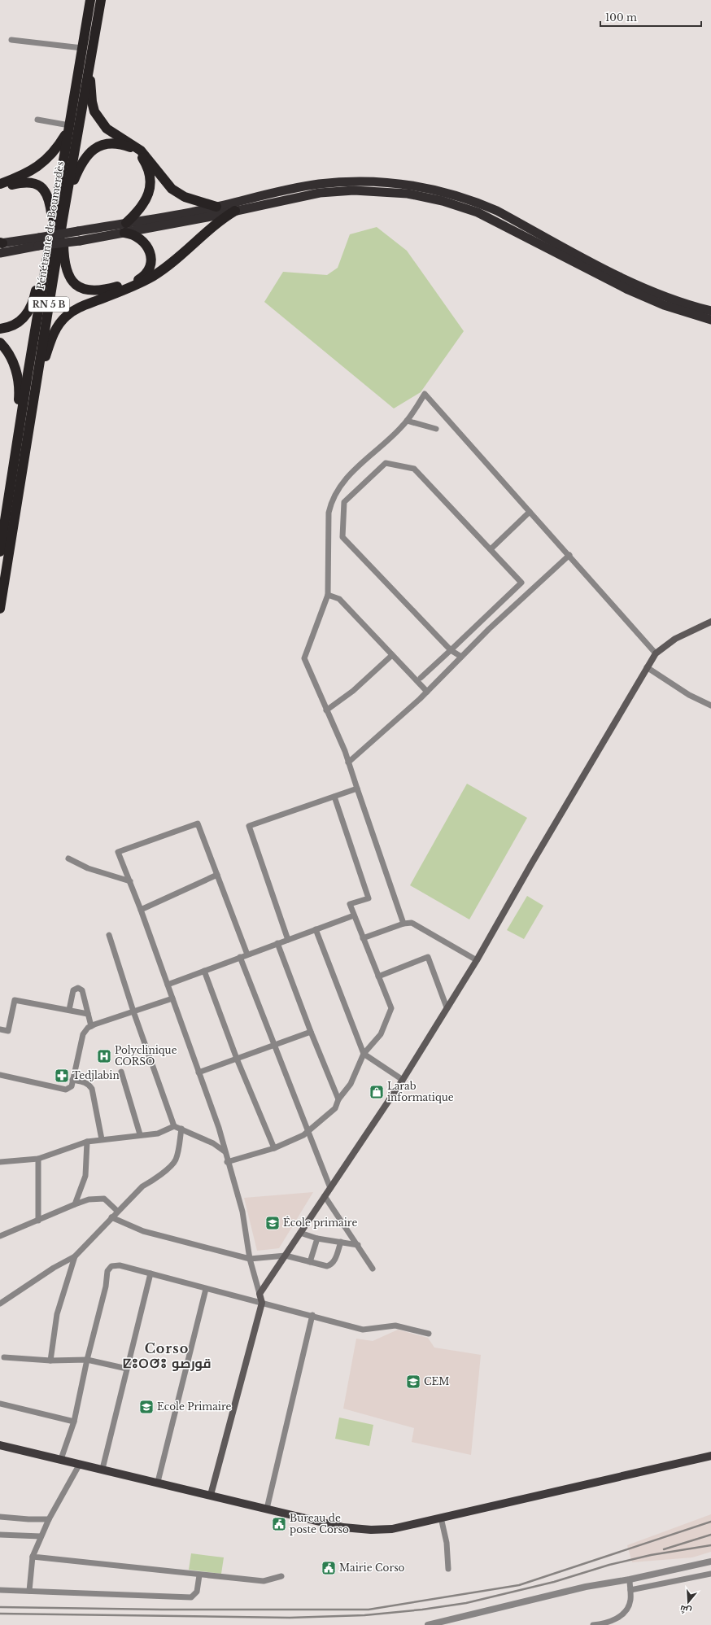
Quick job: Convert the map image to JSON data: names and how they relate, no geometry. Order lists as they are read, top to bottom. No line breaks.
{"streets":{"highway":["Pénétrante de Boumerdès","RN 5 B"]},"districts":["Corso ⵇⵓⵔⵚⵓ قورصو"],"places":{"hospital":["Polyclinique CORSO"],"pharmacy":["Tedjlabin"],"shop":["Larab informatique"],"school or university":["École primaire","CEM","Ecole Primaire"],"public building":["Bureau de poste Corso","Mairie Corso"]},"scale_bar":"100 m","north":"bottom"}
